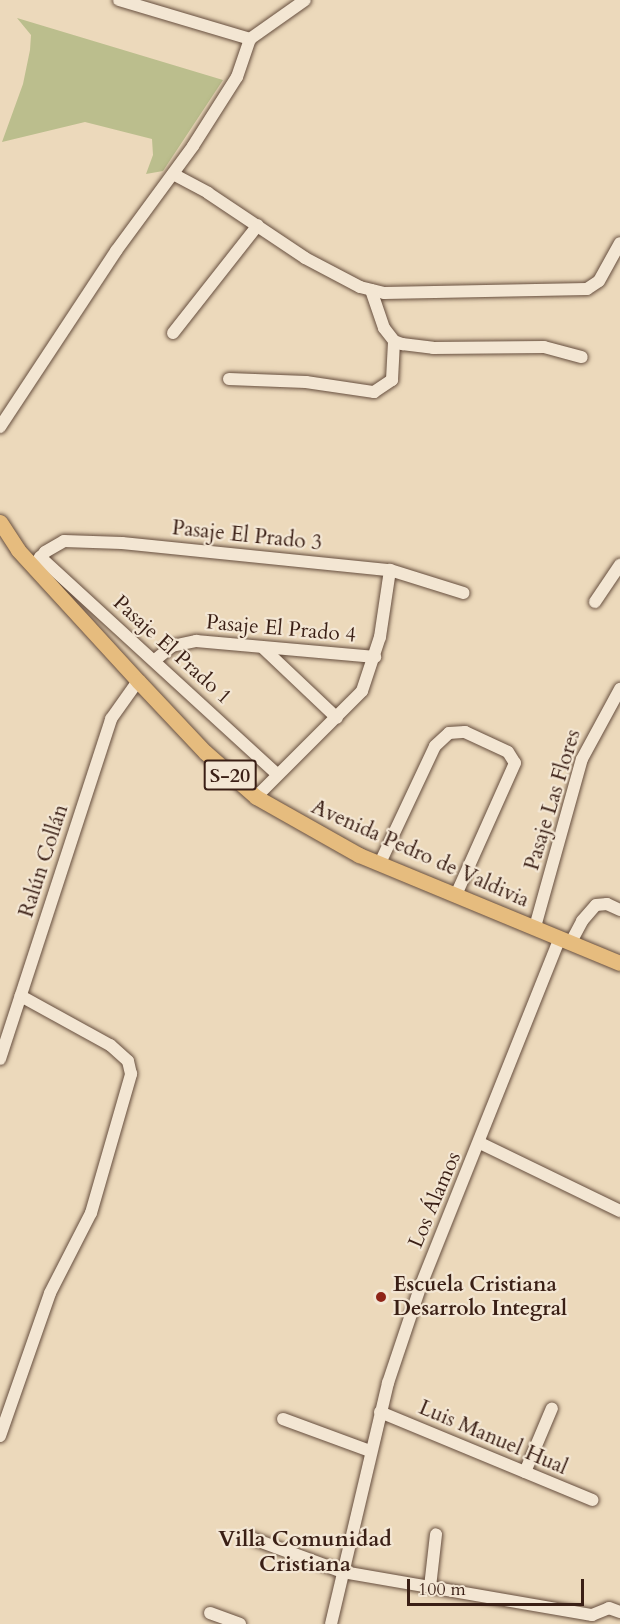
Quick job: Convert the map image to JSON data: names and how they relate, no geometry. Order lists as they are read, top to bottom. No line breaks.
{"streets":{"main road":["S-20","Avenida Pedro de Valdivia"],"street":["Pasaje El Prado 3","Pasaje El Prado 4","Pasaje El Prado 1","Pasaje Las Flores","Ralún Collán","Los Álamos","Luis Manuel Hual"]},"crossings":[["Pasaje El Prado 3","Pasaje El Prado 1"],["Pasaje El Prado 3","Avenida Pedro de Valdivia"],["Pasaje El Prado 4","Pasaje El Prado 1"],["Pasaje El Prado 1","Avenida Pedro de Valdivia"],["Pasaje Las Flores","Avenida Pedro de Valdivia"],["Avenida Pedro de Valdivia","Ralún Collán"],["Avenida Pedro de Valdivia","Los Álamos"],["Los Álamos","Luis Manuel Hual"]],"districts":["Villa Comunidad Cristiana"],"places":["Escuela Cristiana Desarrolo Integral"],"scale_bar":"100 m"}
